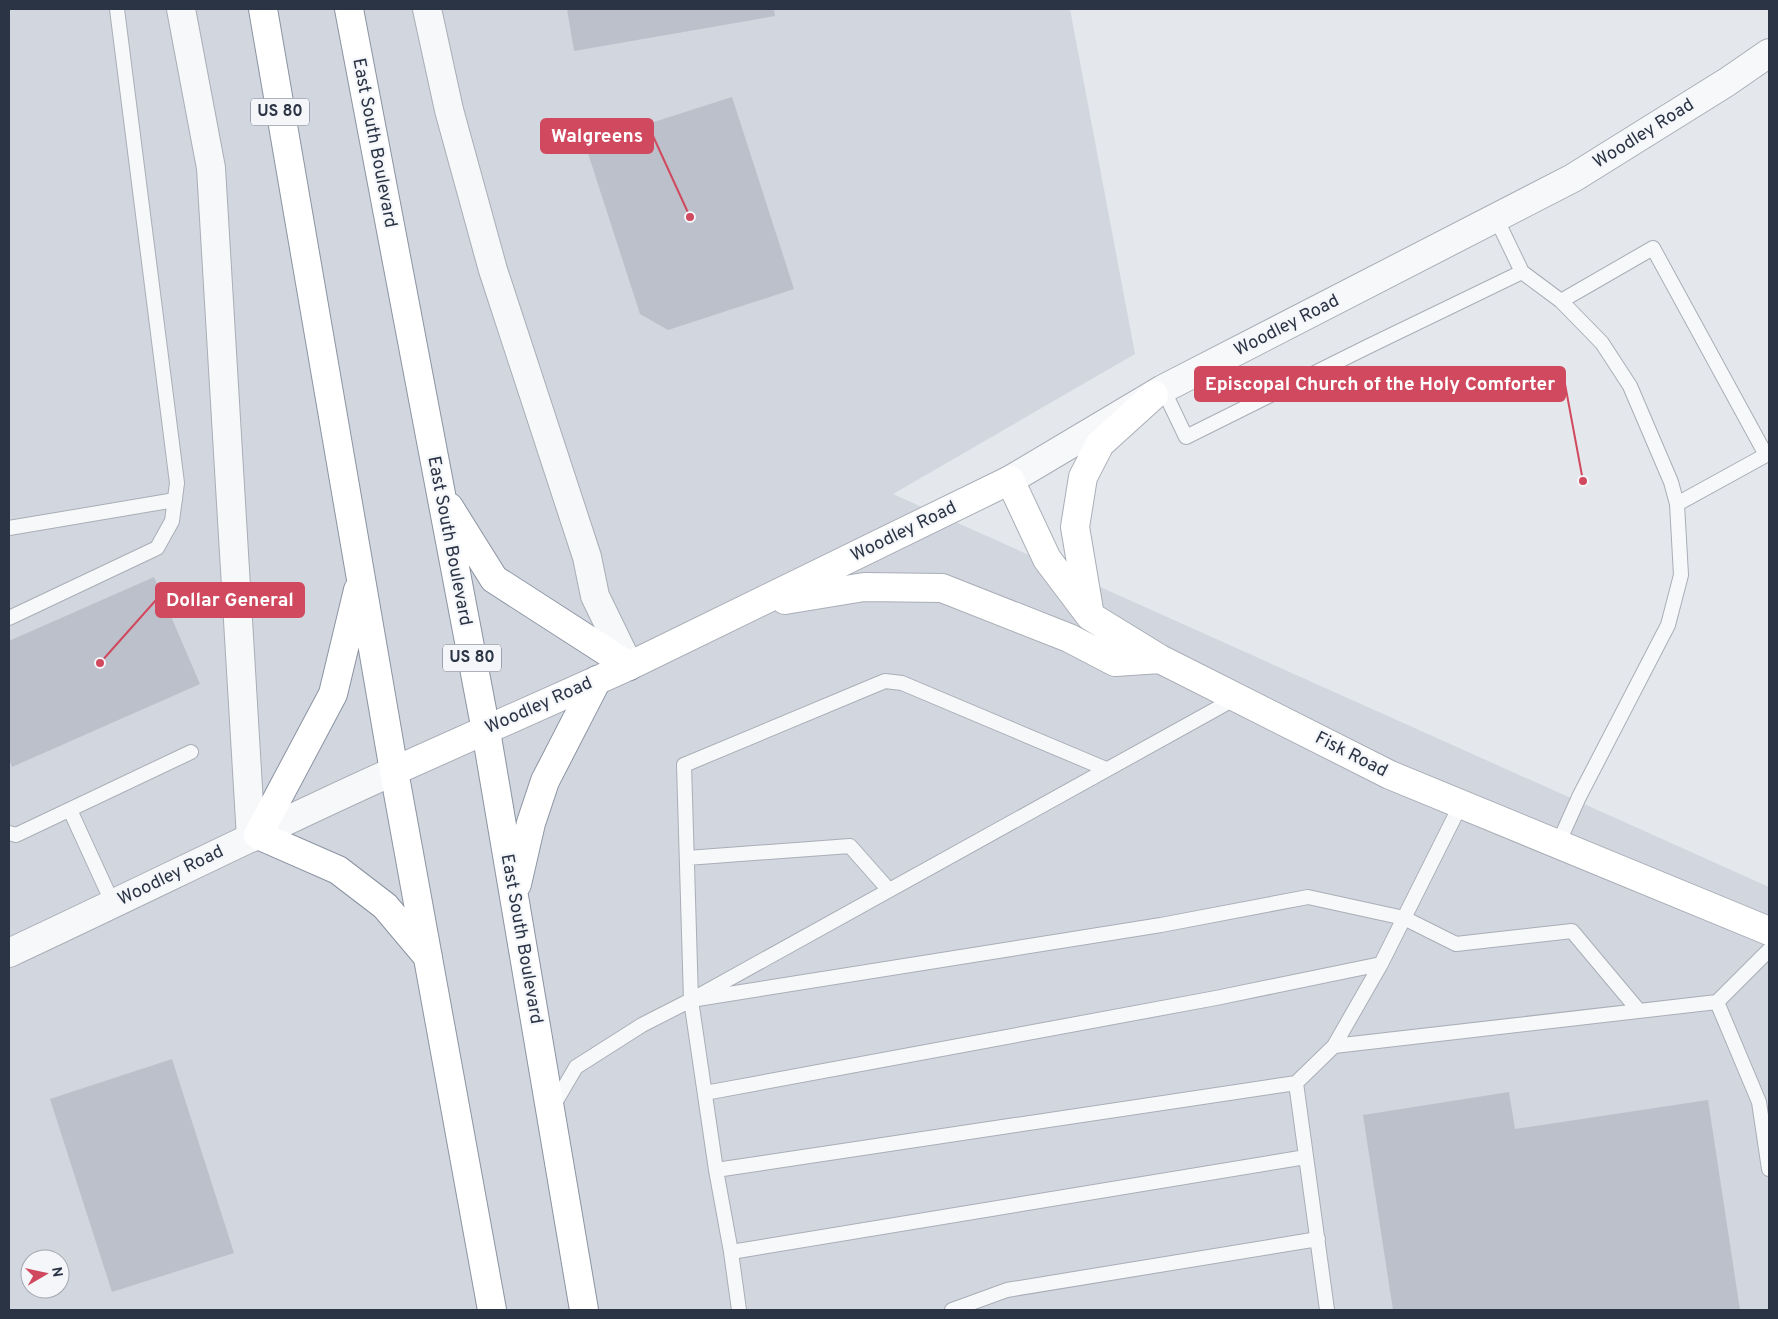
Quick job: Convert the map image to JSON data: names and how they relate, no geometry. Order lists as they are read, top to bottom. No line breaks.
{"streets":{"main road":["US 80","Woodley Road","East South Boulevard","Fisk Road"]},"crossings":[["US 80","Woodley Road"],["Woodley Road","East South Boulevard"],["Woodley Road","Fisk Road"]],"places":["Walgreens","Episcopal Church of the Holy Comforter","Dollar General"],"north":"right"}
